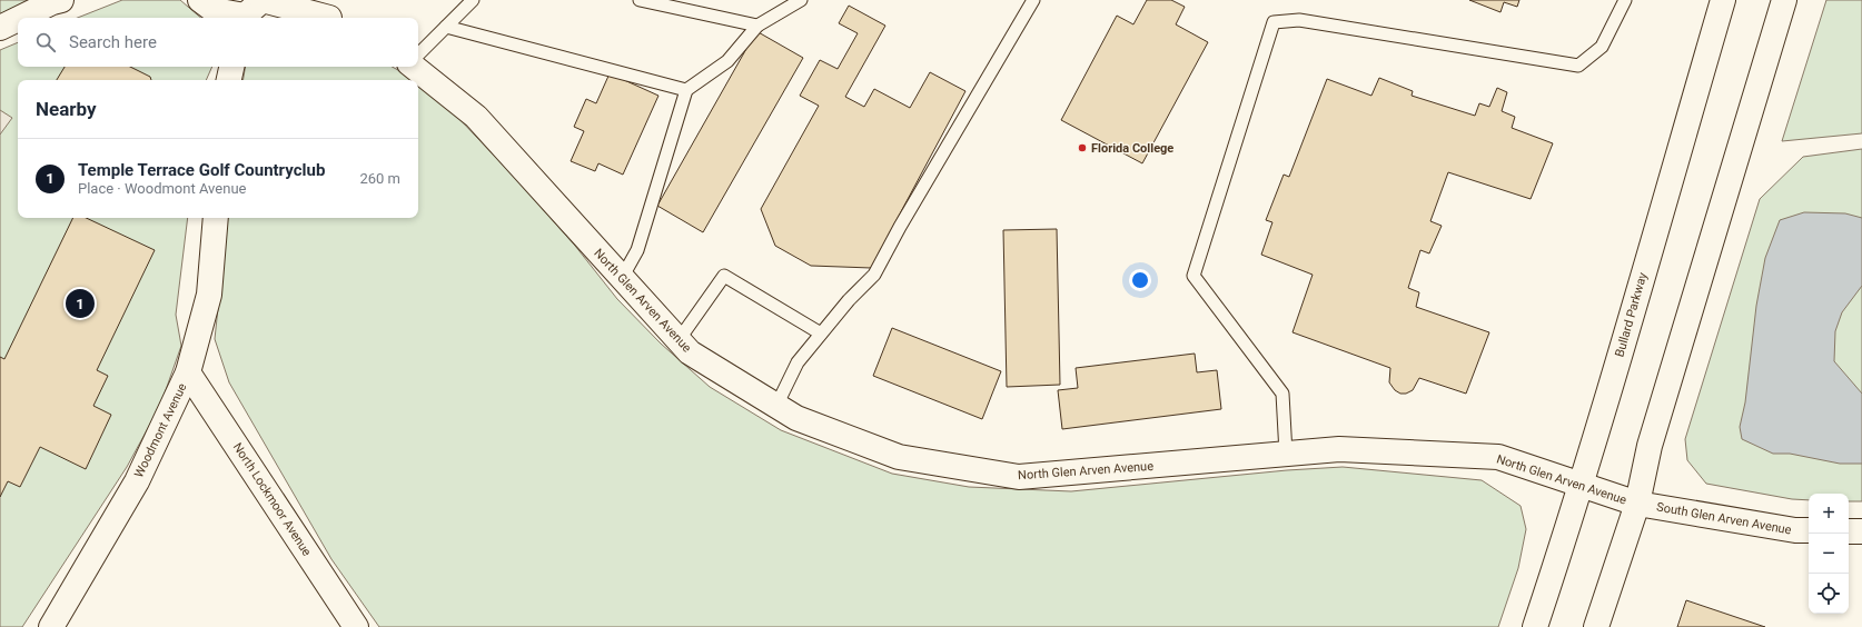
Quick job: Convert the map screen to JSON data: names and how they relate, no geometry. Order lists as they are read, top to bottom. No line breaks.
{"streets":{"street":["North Glen Arven Avenue","Bullard Parkway","Woodmont Avenue","North Lockmoor Avenue","South Glen Arven Avenue"]},"crossings":[["North Glen Arven Avenue","Bullard Parkway"],["North Glen Arven Avenue","South Glen Arven Avenue"],["Woodmont Avenue","North Lockmoor Avenue"]],"places":["Florida College"],"page":{"search":"Search here","heading":"Nearby","list":[{"mark":"1","name":"Temple Terrace Golf Countryclub","note":"Place · Woodmont Avenue","value":"260 m"}],"pins":"1","map_buttons":["+","−"]}}
